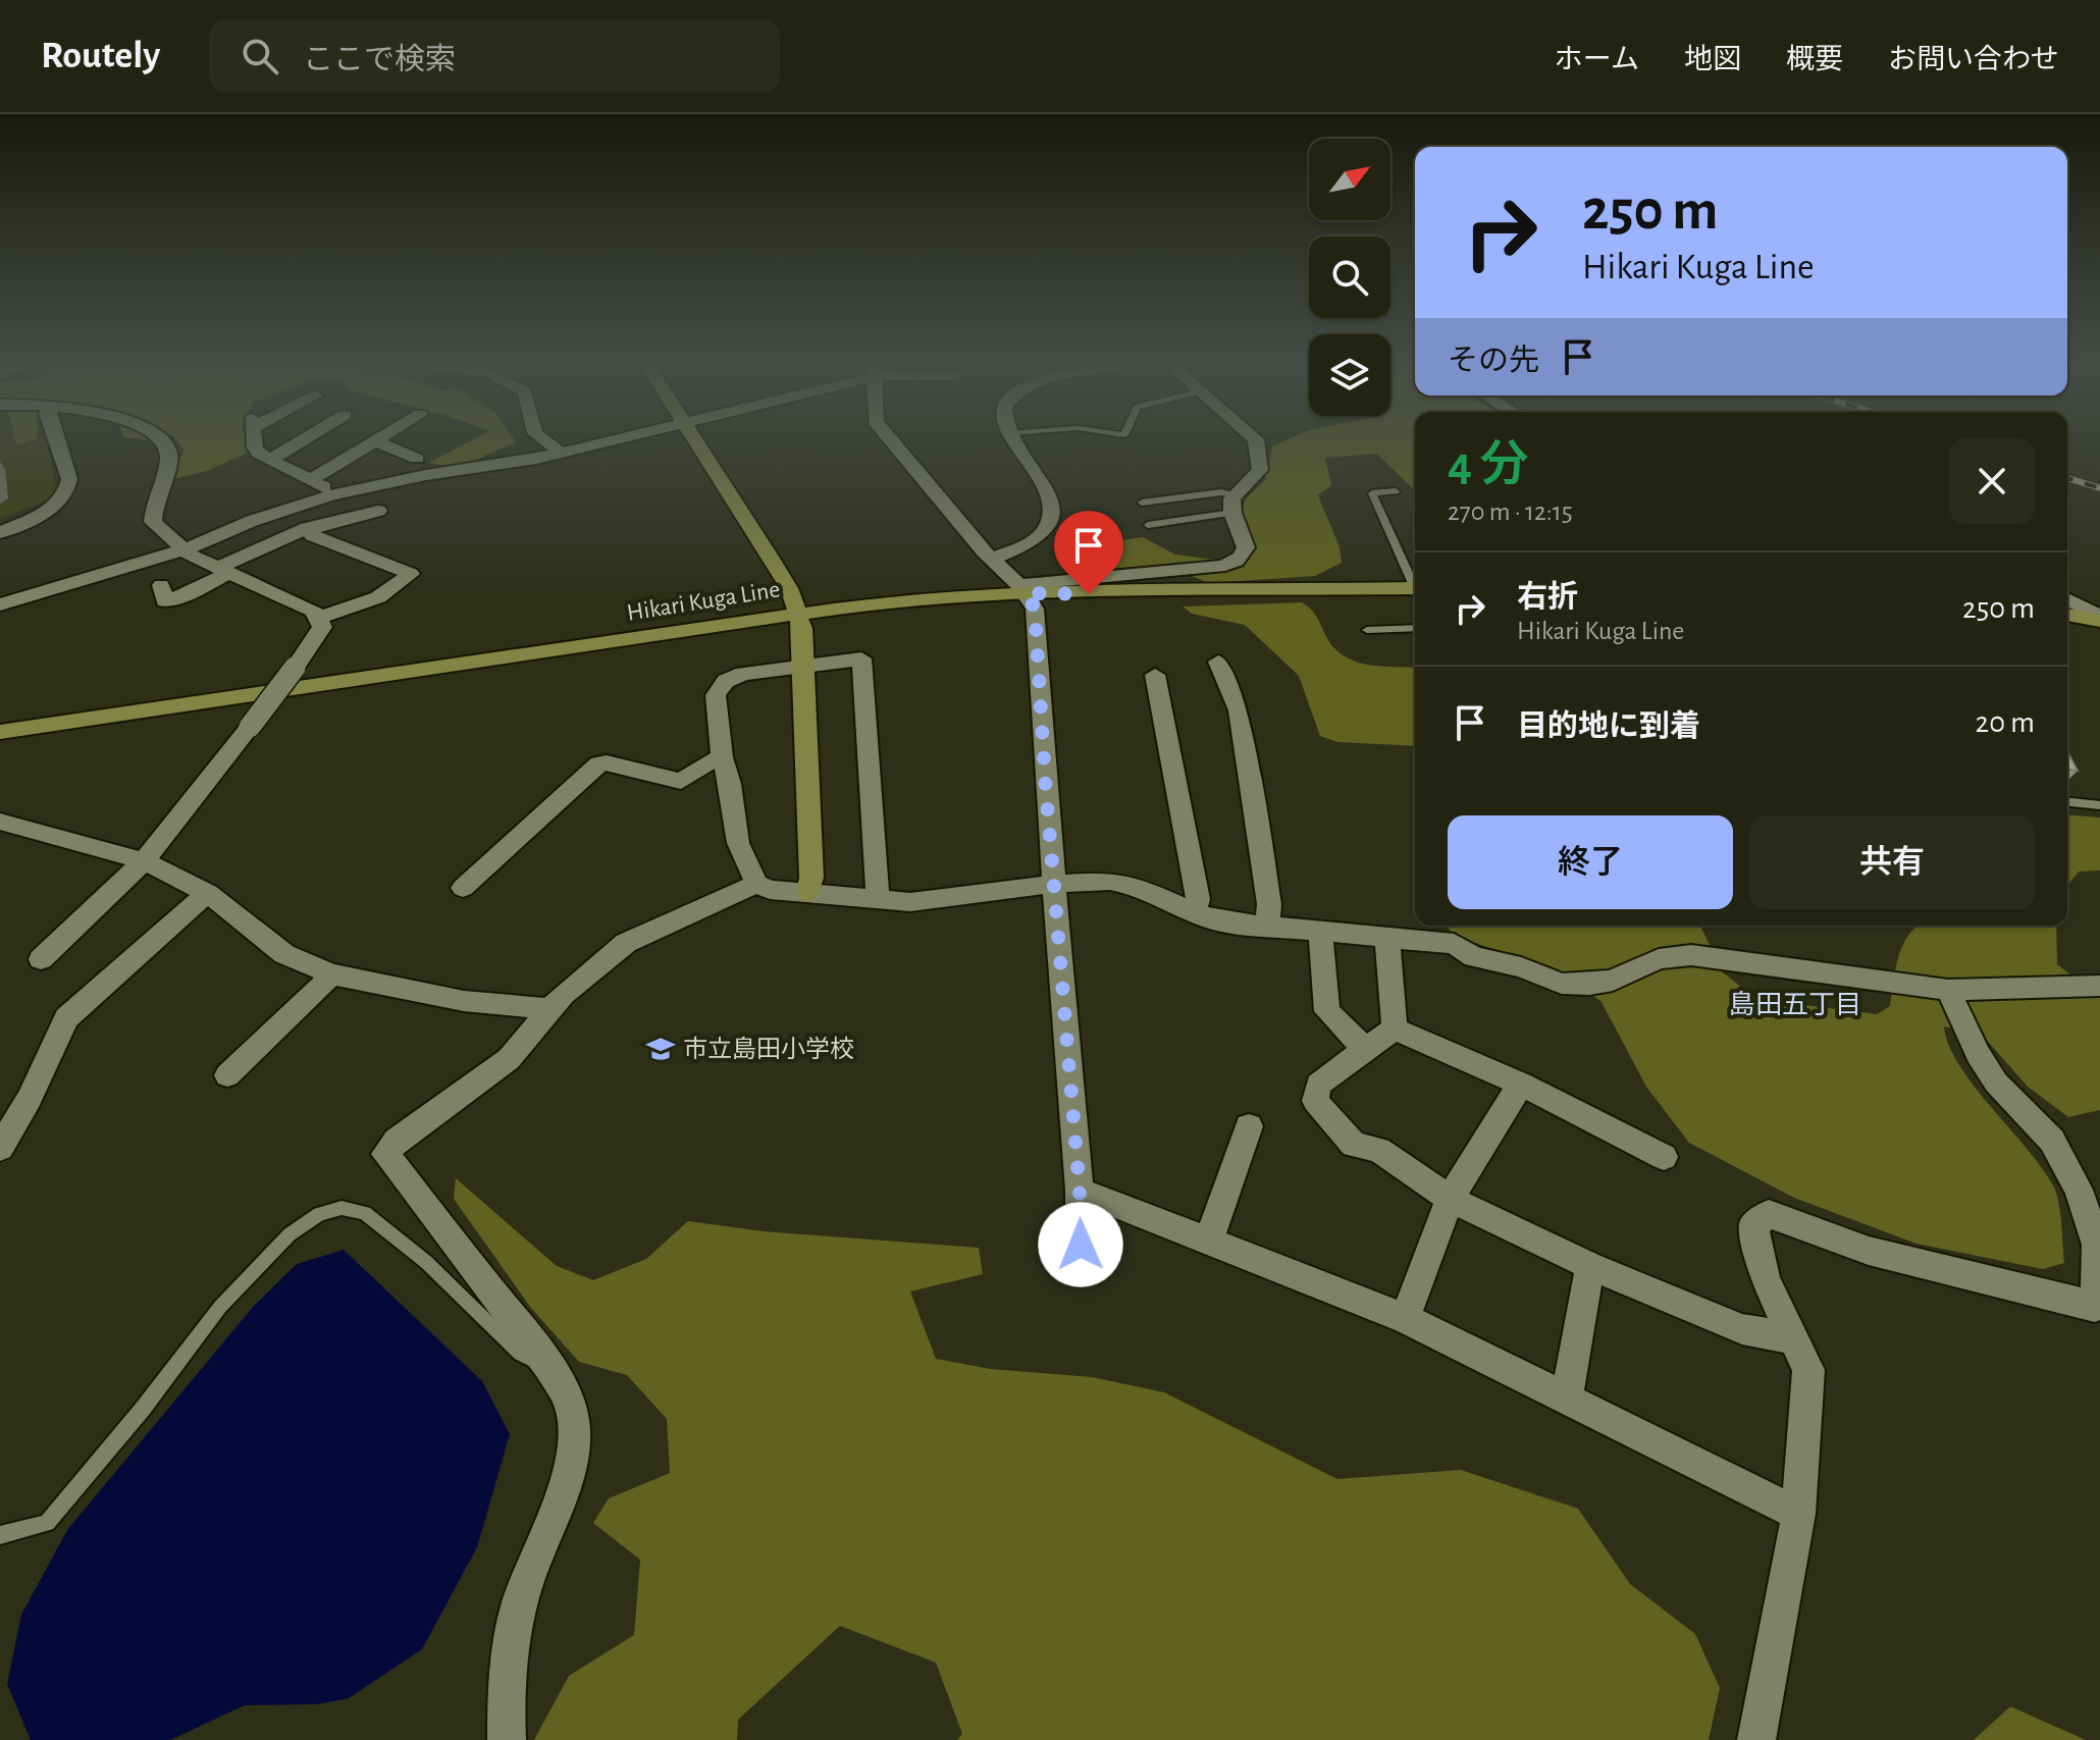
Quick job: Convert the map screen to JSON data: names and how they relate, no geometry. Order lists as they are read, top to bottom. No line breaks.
{"streets":{"main road":["Hikari Kuga Line"]},"districts":["島田五丁目"],"places":{"school or university":["市立島田小学校"]},"north":"top right","page":{"header":"Routely","search":"ここで検索","nav":["ホーム","地図","概要","お問い合わせ"],"turn":["250 m","Hikari Kuga Line"],"then":"その先","heading":["4 分","270 m · 12:15"],"list":[{"name":"右折","note":"Hikari Kuga Line","value":"250 m"},{"name":"目的地に到着","value":"20 m"}],"buttons":["終了","共有"]}}
